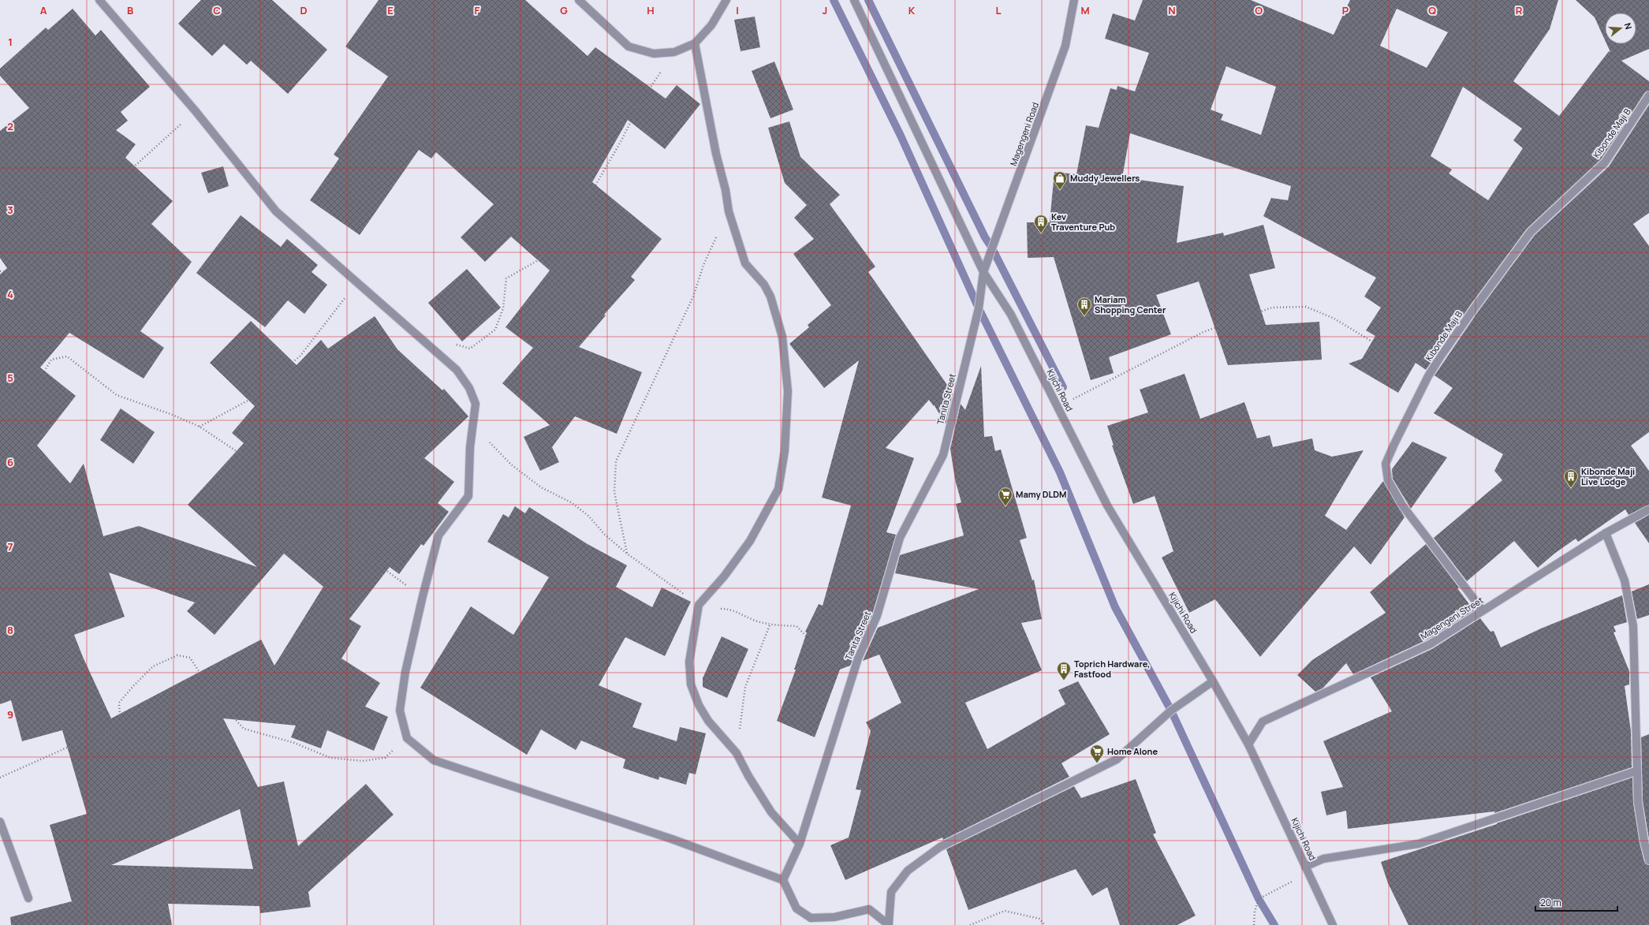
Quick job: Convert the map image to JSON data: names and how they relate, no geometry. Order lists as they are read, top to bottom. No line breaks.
{"streets":{"street":["Kibonde Maji B","Magengeni Road","Kijichi Road","Tanita Street","Magengeni Street"]},"crossings":[["Kibonde Maji B","Magengeni Street"],["Magengeni Road","Kijichi Road"],["Magengeni Road","Tanita Street"],["Kijichi Road","Tanita Street"],["Kijichi Road","Magengeni Street"]],"places":{"shop":["Muddy Jewellers"],"building":["Kev Traventure Pub","Mariam Shopping Center","Kibonde Maji Live Lodge","Toprich Hardware, Fastfood"],"supermarket":["Mamy DLDM","Home Alone"]},"scale_bar":"20 m","north":"right","grid":{"columns":["A","B","C","D","E","F","G","H","I","J","K","L","M","N","O","P","Q","R"],"rows":["1","2","3","4","5","6","7","8","9"]}}
